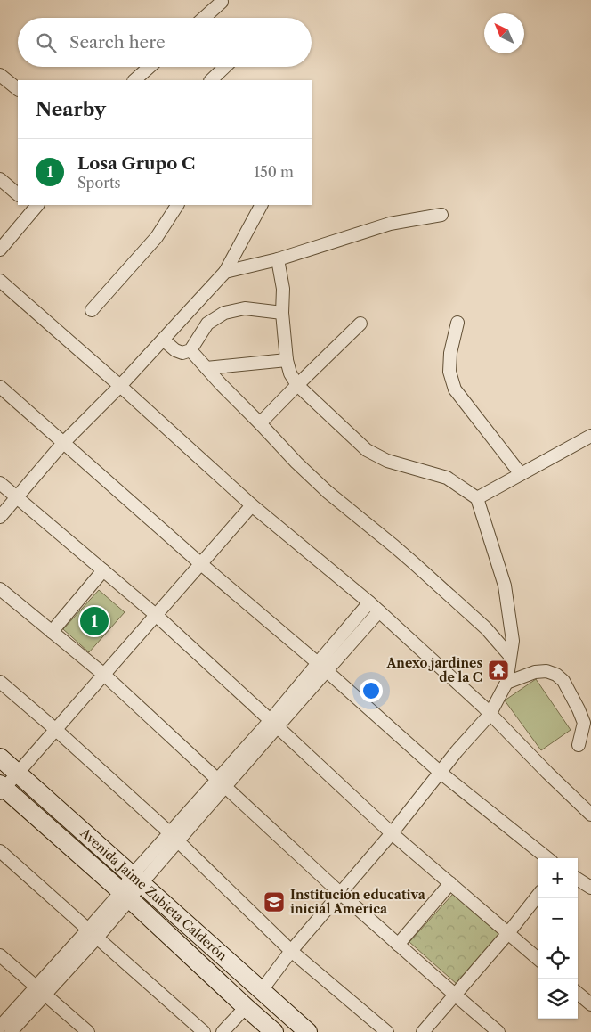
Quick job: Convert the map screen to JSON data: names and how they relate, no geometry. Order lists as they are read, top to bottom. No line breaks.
{"streets":{"street":["Avenida Jaime Zubieta Calderón"]},"places":{"temple":["Anexo jardines de la C"],"school or university":["Institución educativa inicial America"]},"north":"top left","page":{"search":"Search here","heading":"Nearby","list":[{"mark":"1","name":"Losa Grupo C","note":"Sports","value":"150 m"}],"pins":"1","map_buttons":["+","−"]}}
